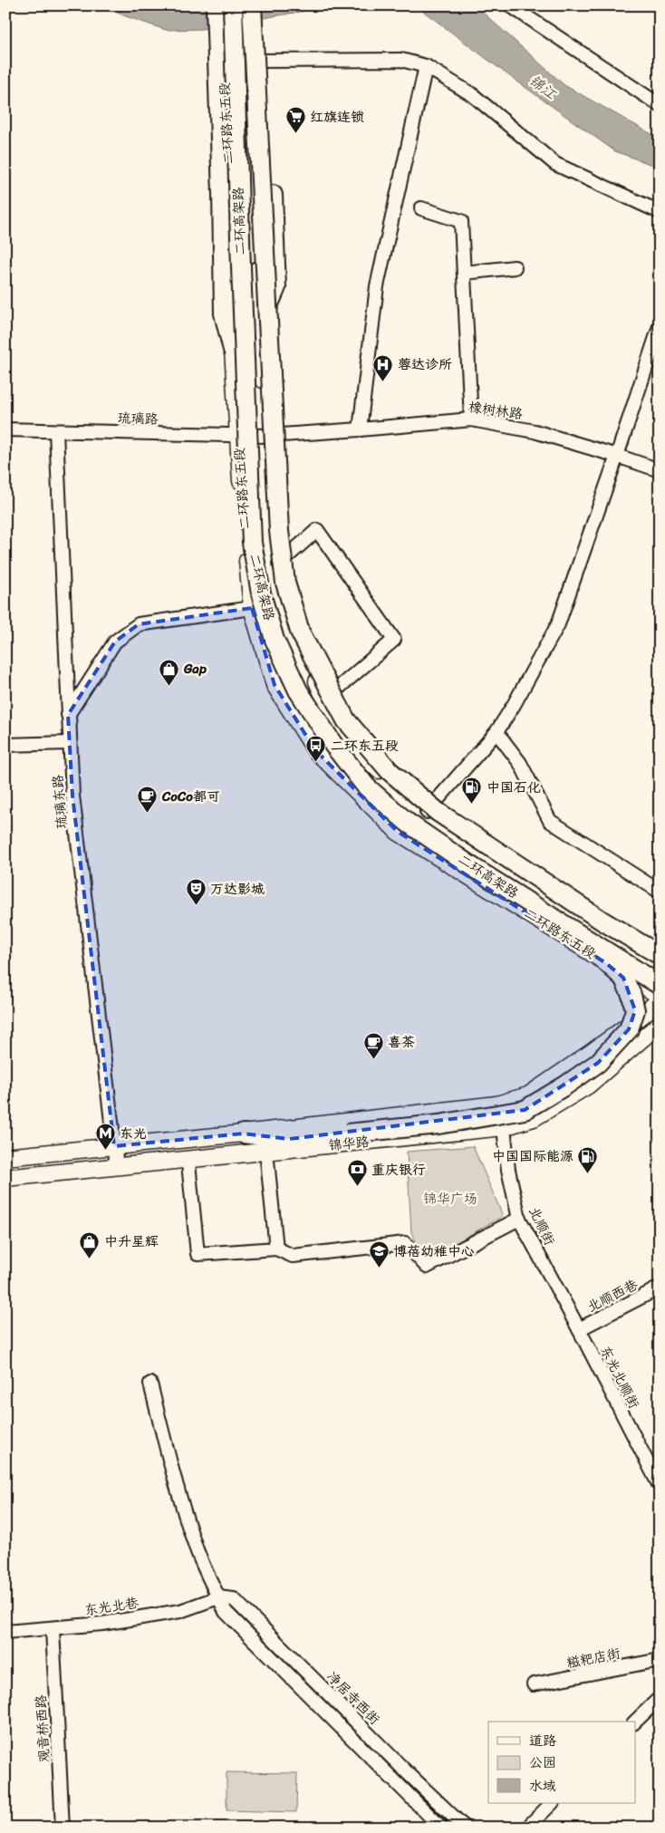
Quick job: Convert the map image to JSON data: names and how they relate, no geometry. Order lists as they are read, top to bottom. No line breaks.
{"streets":{"highway":["二环高架路"],"main road":["二环路东五段","锦华路"],"street":["橡树林路","琉璃路","琉璃东路","北顺街","北顺西巷","东光北顺街","东光北巷","糍粑店街","净居寺西街","观音桥西路"]},"crossings":[["二环路东五段","橡树林路"],["二环路东五段","琉璃路"],["橡树林路","琉璃路"],["琉璃路","琉璃东路"],["琉璃东路","锦华路"],["锦华路","北顺街"],["北顺街","北顺西巷"],["北顺街","东光北顺街"],["北顺西巷","东光北顺街"],["东光北巷","净居寺西街"],["东光北巷","观音桥西路"]],"water":["锦江"],"parks":["锦华广场"],"places":{"supermarket":["红旗连锁"],"hospital":["蓉达诊所"],"shop":["Gap","中升星辉"],"bus stop":["二环东五段"],"fuel station":["中国石化","中国国际能源"],"cafe":["CoCo都可","喜茶"],"theatre":["万达影城"],"metro station":["东光"],"bank":["重庆银行"],"school or university":["博蓓幼稚中心"]},"legend":["道路","公园","水域"]}
